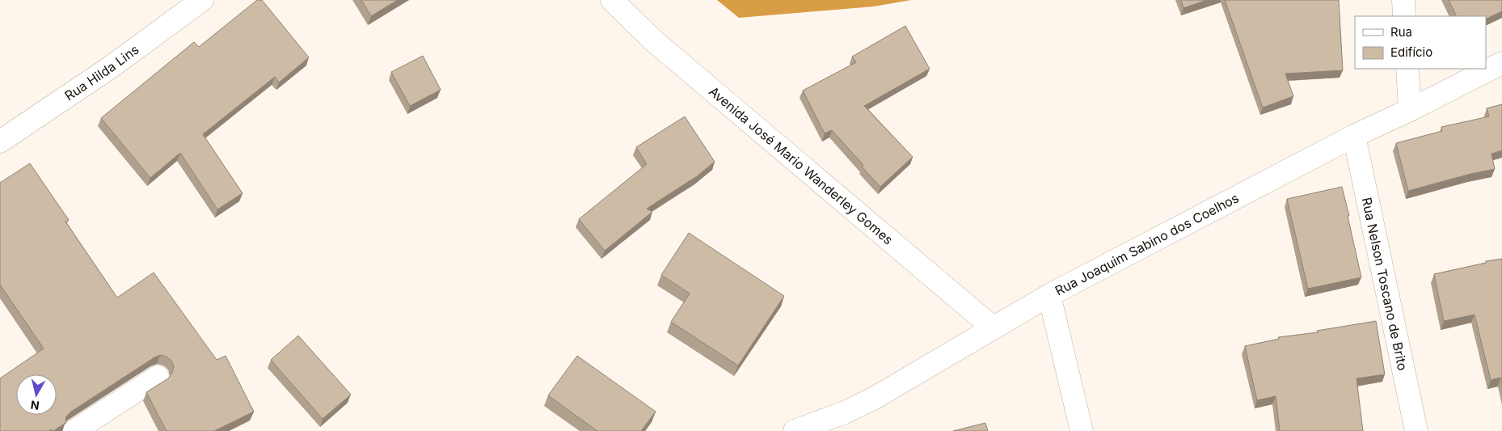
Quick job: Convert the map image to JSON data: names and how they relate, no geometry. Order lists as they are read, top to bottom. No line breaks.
{"streets":{"street":["Rua Hilda Lins","Avenida José Mario Wanderley Gomes","Rua Joaquim Sabino dos Coelhos","Rua Nelson Toscano de Brito"]},"crossings":[["Avenida José Mario Wanderley Gomes","Rua Joaquim Sabino dos Coelhos"],["Rua Joaquim Sabino dos Coelhos","Rua Nelson Toscano de Brito"]],"legend":["Rua","Edifício"],"north":"bottom"}
